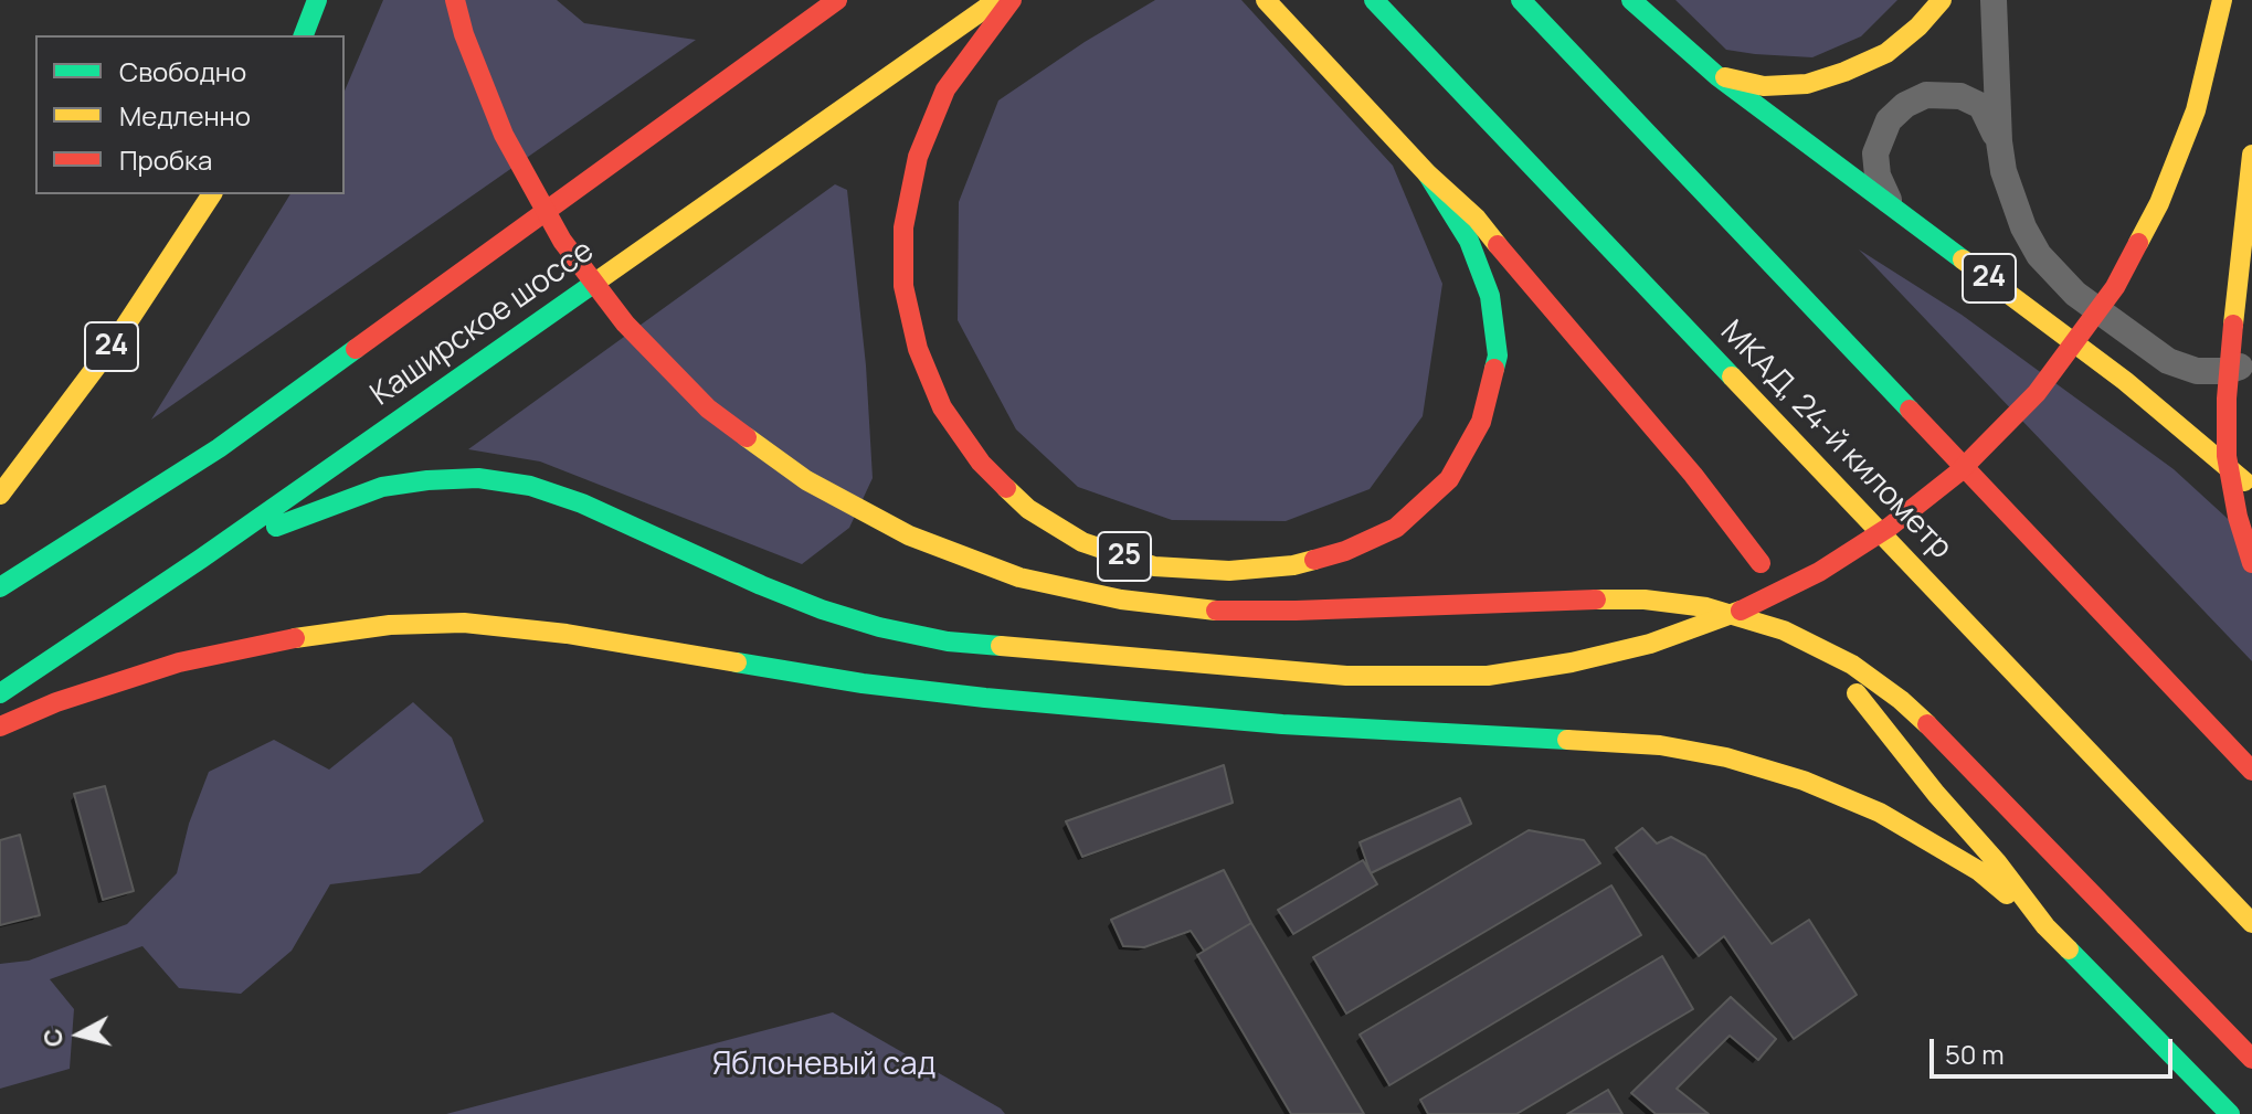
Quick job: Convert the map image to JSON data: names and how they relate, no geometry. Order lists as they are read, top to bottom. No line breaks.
{"streets":{"main road":["24","Каширское шоссе","МКАД, 24-й километр","25"]},"parks":["Яблоневый сад"],"legend":["Свободно","Медленно","Пробка"],"scale_bar":"50 m","north":"left"}
